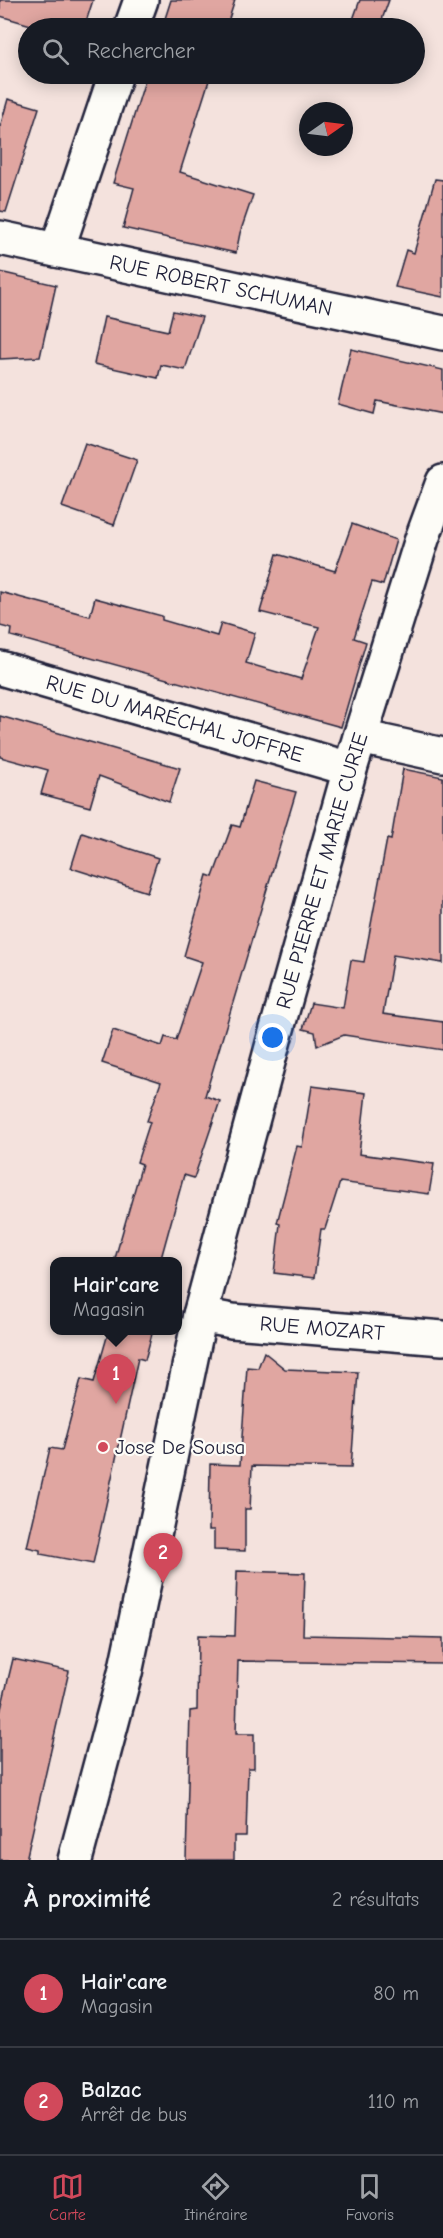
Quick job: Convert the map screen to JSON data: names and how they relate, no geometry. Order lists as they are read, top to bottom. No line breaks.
{"streets":{"street":["RUE ROBERT SCHUMAN","RUE DU MARÉCHAL JOFFRE","RUE PIERRE ET MARIE CURIE","RUE MOZART"]},"crossings":[["RUE DU MARÉCHAL JOFFRE","RUE PIERRE ET MARIE CURIE"],["RUE PIERRE ET MARIE CURIE","RUE MOZART"]],"places":["Jose De Sousa"],"north":"right","page":{"search":"Rechercher","popup":["Hair'care","Magasin"],"pins":["1","2"],"heading":["À proximité","2 résultats"],"list":[{"mark":"1","name":"Hair'care","note":"Magasin","value":"80 m"},{"mark":"2","name":"Balzac","note":"Arrêt de bus","value":"110 m"}],"nav":["Carte","Itinéraire","Favoris"]}}
